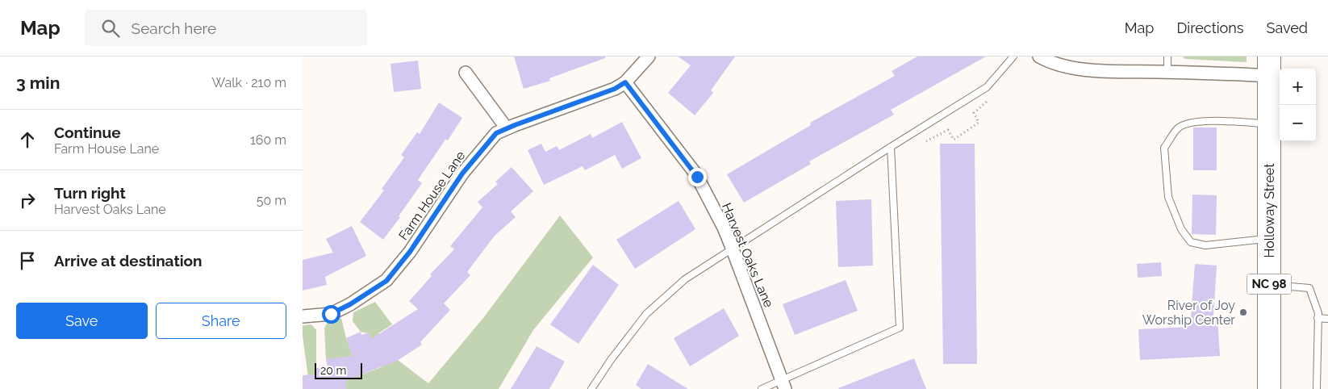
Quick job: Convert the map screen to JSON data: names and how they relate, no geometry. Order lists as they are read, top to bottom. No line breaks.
{"streets":{"highway":["Holloway Street","NC 98"],"street":["Farm House Lane","Harvest Oaks Lane"]},"crossings":[["Farm House Lane","Harvest Oaks Lane"]],"places":["River of Joy Worship Center"],"scale_bar":"20 m","page":{"header":"Map","search":"Search here","nav":["Map","Directions","Saved"],"heading":["3 min","Walk · 210 m"],"map_buttons":["+","−"],"list":[["Continue","Farm House Lane","160 m"],["Turn right","Harvest Oaks Lane","50 m"],"Arrive at destination"],"buttons":["Save","Share"],"scale":"20 m"}}
